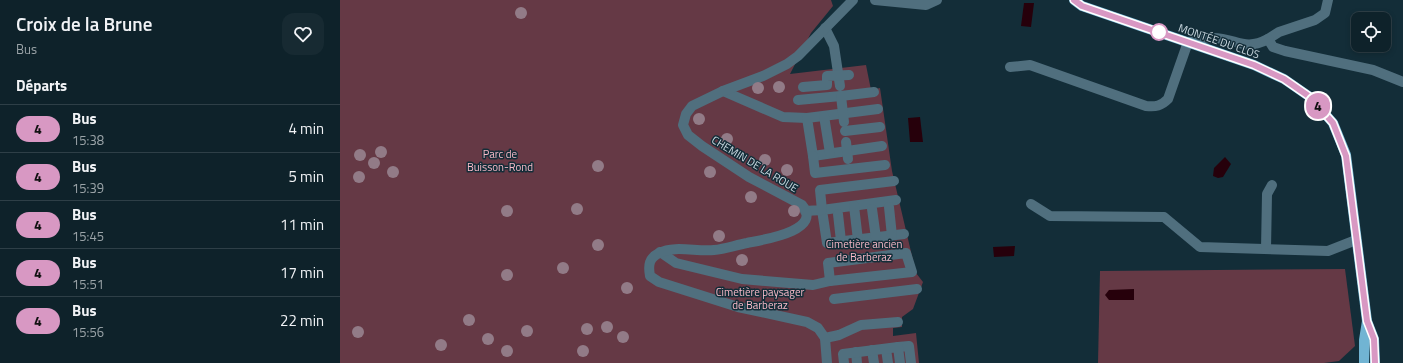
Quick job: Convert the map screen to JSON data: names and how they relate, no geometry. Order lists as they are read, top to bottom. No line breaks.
{"streets":{"main road":["MONTÉE DU CLOS"],"street":["CHEMIN DE LA ROUE"]},"parks":["Parc de Buisson-Rond","Cimetière ancien de Barberaz","Cimetière paysager de Barberaz"],"lines":["bus line 4"],"page":{"heading":[["Croix de la Brune","Bus"],"Départs"],"on_map":"4","list":[{"mark":"4","name":"Bus","note":"15:38","value":"4 min"},{"mark":"4","name":"Bus","note":"15:39","value":"5 min"},{"mark":"4","name":"Bus","note":"15:45","value":"11 min"},{"mark":"4","name":"Bus","note":"15:51","value":"17 min"},{"mark":"4","name":"Bus","note":"15:56","value":"22 min"}]}}
